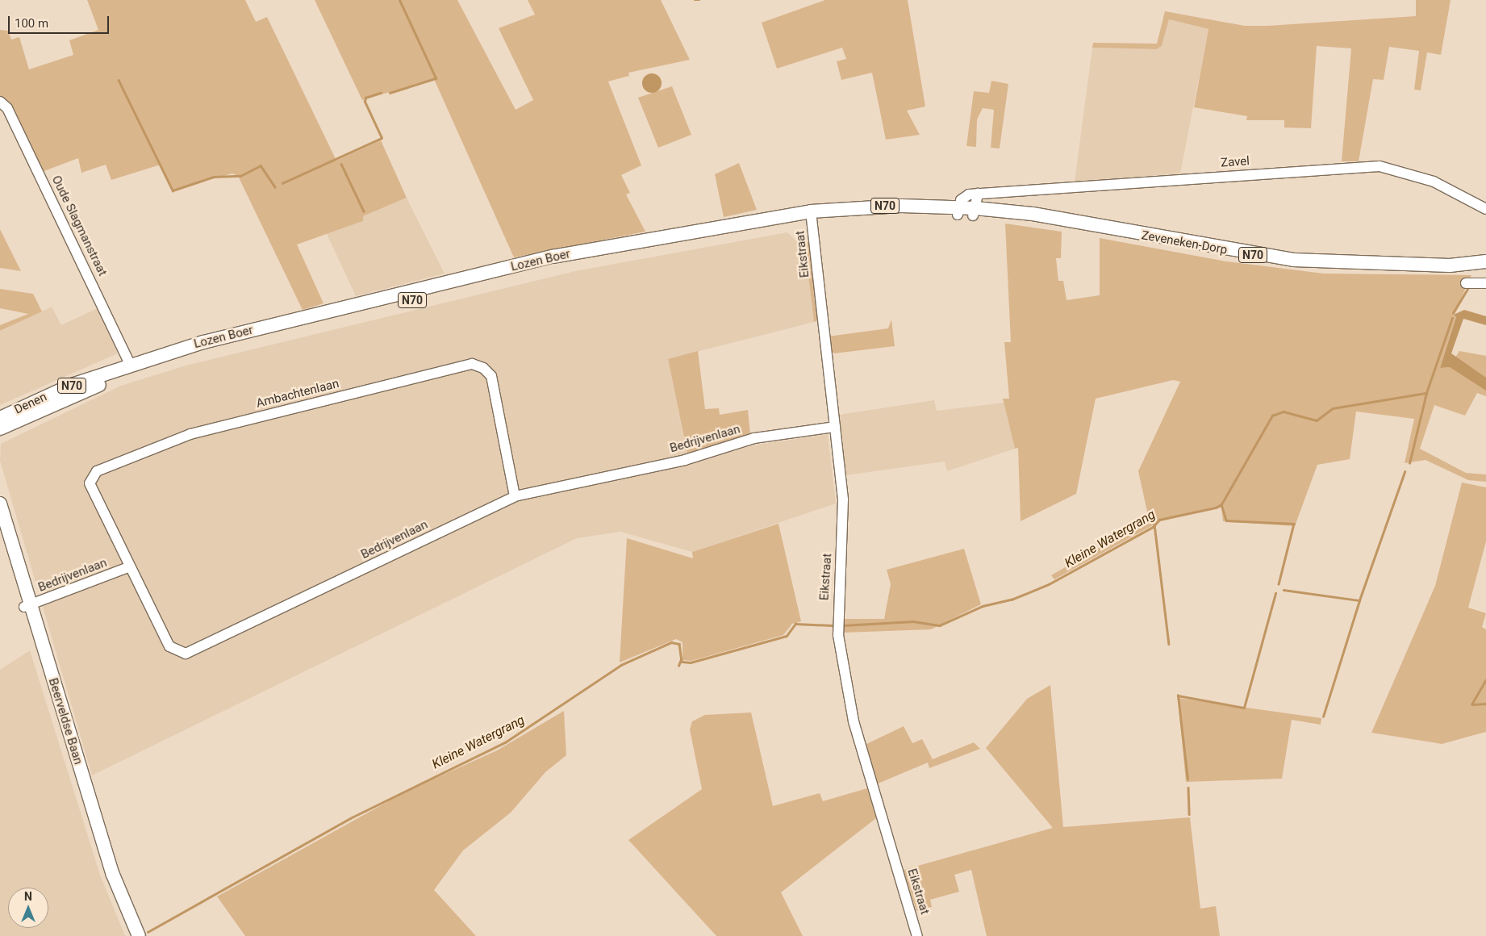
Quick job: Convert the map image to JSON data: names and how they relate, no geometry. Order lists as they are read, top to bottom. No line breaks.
{"streets":{"main road":["N70","Zeveneken-Dorp","Lozen Boer","Denen","Beerveldse Baan"],"street":["Zavel","Oude Slagmanstraat","Eikstraat","Ambachtenlaan","Bedrijvenlaan"]},"crossings":[["Zavel","Zeveneken-Dorp"],["Oude Slagmanstraat","Lozen Boer"],["Oude Slagmanstraat","Denen"],["Zeveneken-Dorp","Eikstraat"],["Zeveneken-Dorp","Lozen Boer"],["Eikstraat","Lozen Boer"],["Eikstraat","Bedrijvenlaan"],["Lozen Boer","Denen"],["Ambachtenlaan","Bedrijvenlaan"],["Bedrijvenlaan","Beerveldse Baan"]],"water":["Kleine Watergrang"],"scale_bar":"100 m","north":"top"}
